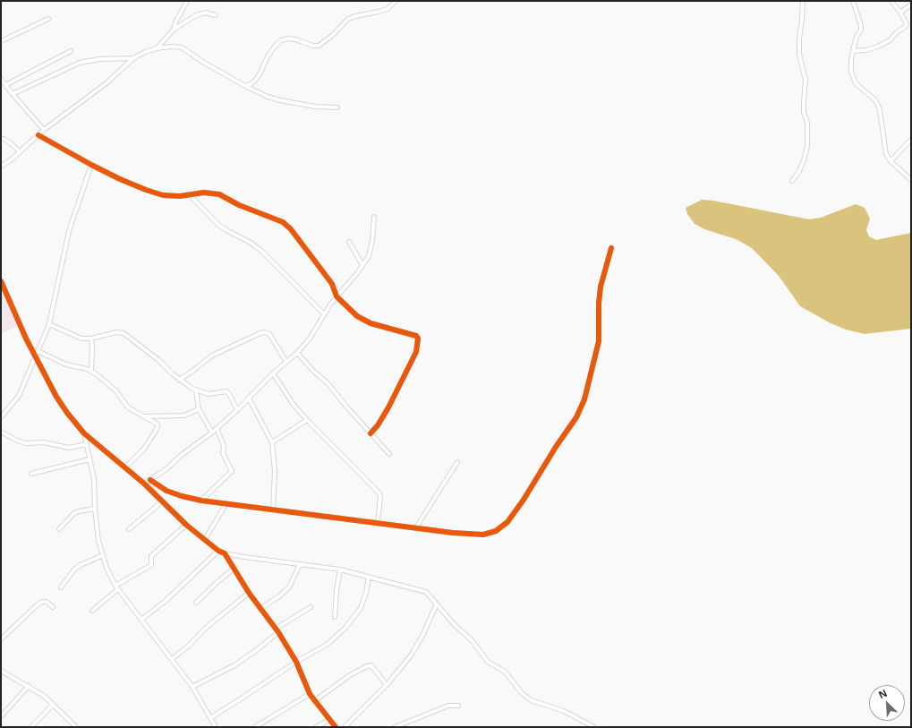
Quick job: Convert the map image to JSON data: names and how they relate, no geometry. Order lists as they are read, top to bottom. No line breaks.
{"north":"top left"}
